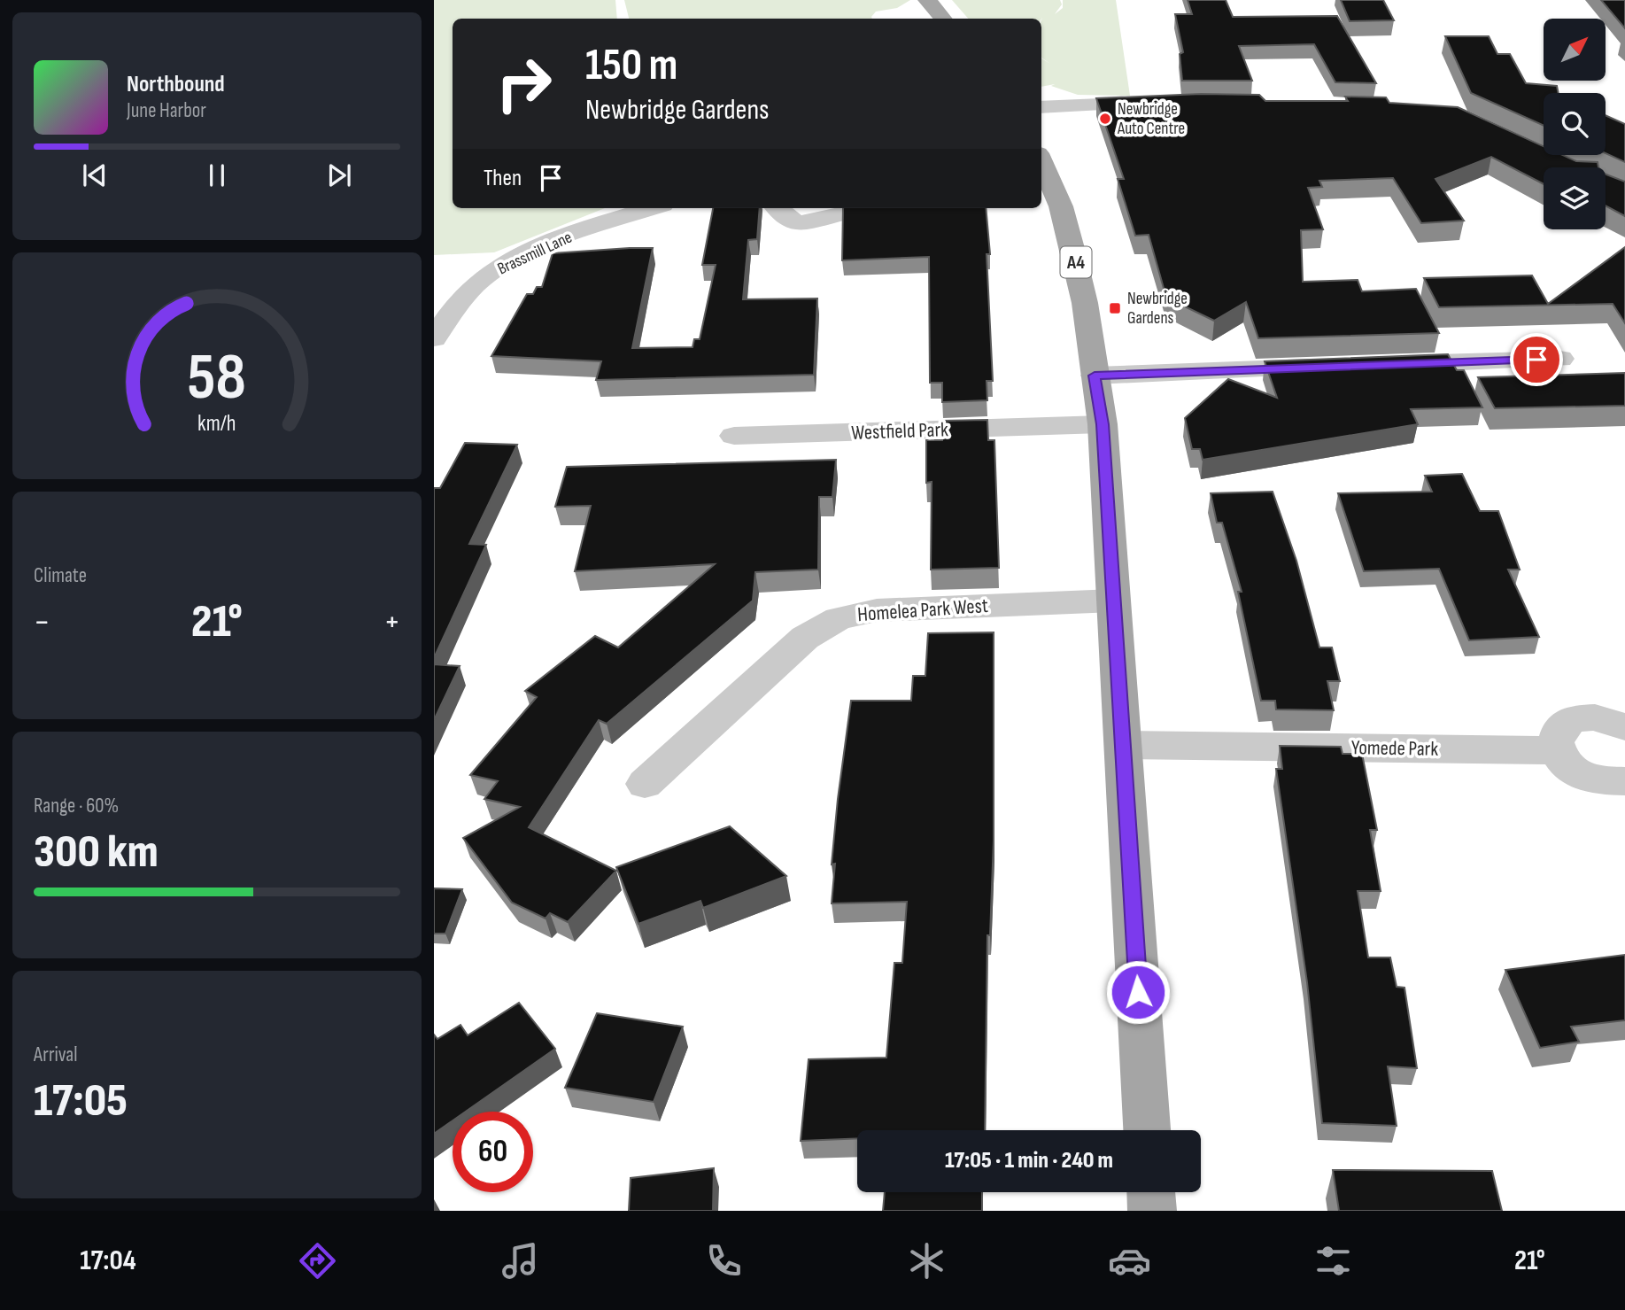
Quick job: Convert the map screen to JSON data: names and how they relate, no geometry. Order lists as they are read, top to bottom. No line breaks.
{"streets":{"main road":["A4"],"street":["Brassmill Lane","Westfield Park","Homelea Park West","Yomede Park"]},"crossings":[["A4","Westfield Park"],["A4","Homelea Park West"],["A4","Yomede Park"]],"places":{"other":["Newbridge Auto Centre"],"transit":["Newbridge Gardens"]},"north":"top right","page":{"turn":["150 m","Newbridge Gardens"],"song":["Northbound","June Harbor"],"then":"Then","tile":["Climate",["Range · 60%","300 km"],["Arrival","17:05"]],"heat":["−","21°","+"],"limit":"60","trip":"17:05 · 1 min · 240 m","tabs":["17:04","21°"],"gauge":["58","km/h"]}}
